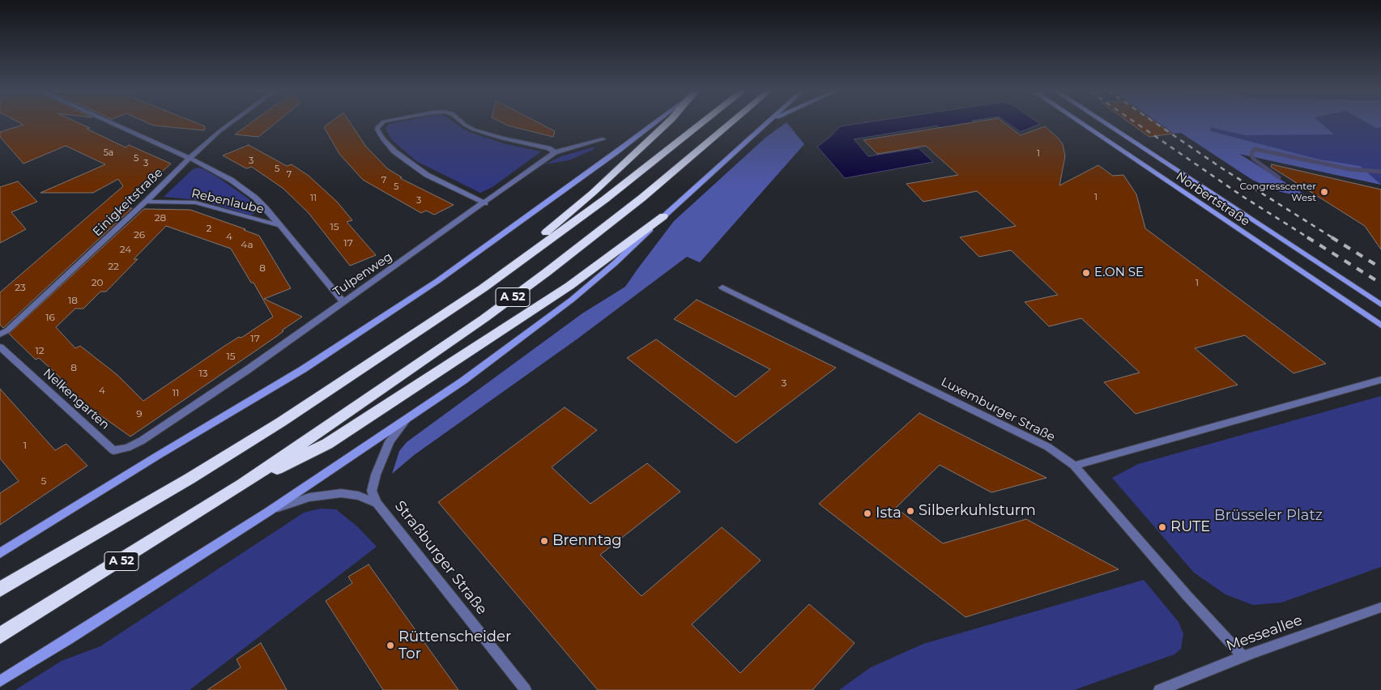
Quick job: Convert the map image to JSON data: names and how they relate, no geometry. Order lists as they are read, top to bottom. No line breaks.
{"streets":{"highway":["A 52"],"main road":["Norbertstraße"],"street":["Rebenlaube","Einigkeitstraße","Tulpenweg","Nelkengarten","Luxemburger Straße","Straßburger Straße","Messeallee"]},"crossings":[["Rebenlaube","Einigkeitstraße"],["Rebenlaube","Tulpenweg"],["Tulpenweg","Nelkengarten"],["Luxemburger Straße","Messeallee"]],"parks":["Brüsseler Platz"],"places":["Congresscenter West","E.ON SE","Silberkuhlsturm","Ista","RUTE","Brenntag","Rüttenscheider Tor"],"house_numbers":["5a","1","5","3","3","5","7","7","5","1","11","3","28","15","2","26","4","17","4a","24","22","8","20","1","23","18","16","17","12","15","8","13","3","4","11","9","1","5"]}
